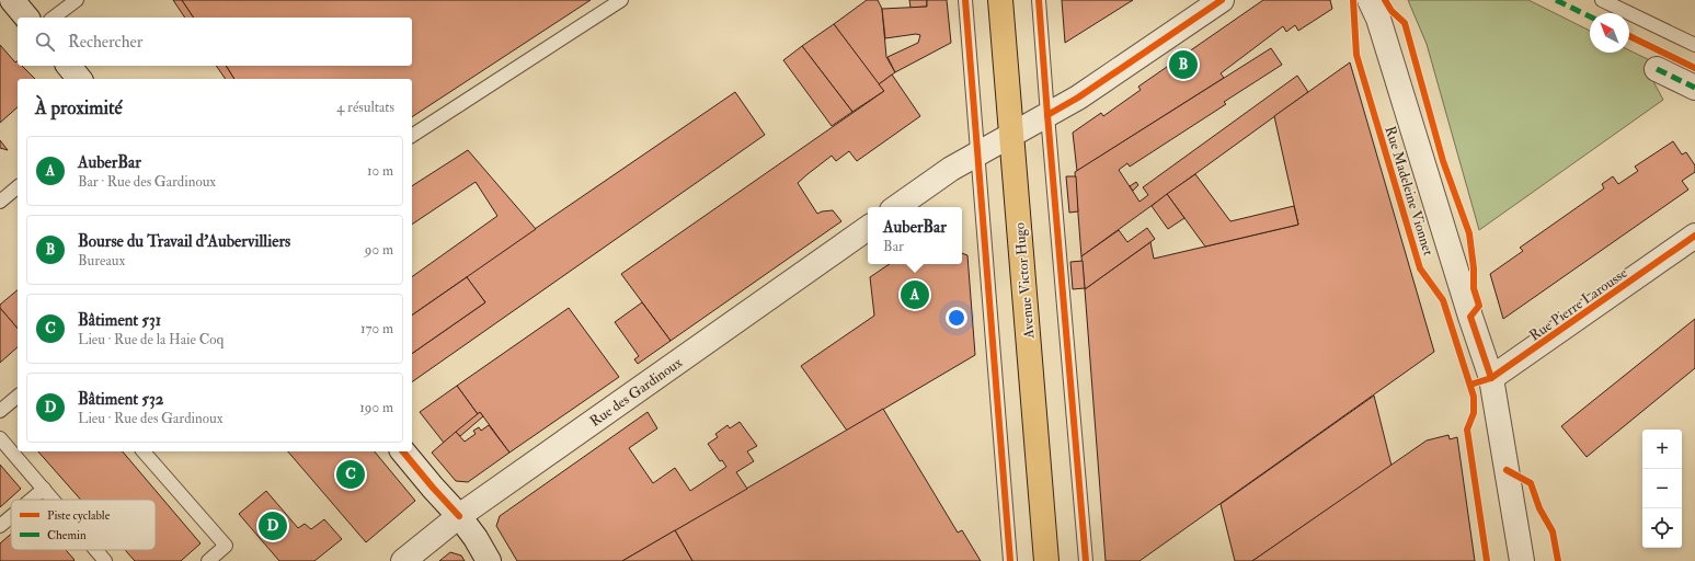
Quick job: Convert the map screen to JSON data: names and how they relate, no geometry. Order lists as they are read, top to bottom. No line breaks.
{"streets":{"main road":["Avenue Victor Hugo"],"street":["Rue Madeleine Vionnet","Rue Pierre Larousse","Rue des Gardinoux"]},"crossings":[["Rue Madeleine Vionnet","Rue Pierre Larousse"]],"legend":["Piste cyclable","Chemin"],"north":"top left","page":{"search":"Rechercher","pins":["B","A","C","D"],"heading":["À proximité","4 résultats"],"list":[{"mark":"A","name":"AuberBar","note":"Bar · Rue des Gardinoux","value":"10 m"},{"mark":"B","name":"Bourse du Travail d'Aubervilliers","note":"Bureaux","value":"90 m"},{"mark":"C","name":"Bâtiment 531","note":"Lieu · Rue de la Haie Coq","value":"170 m"},{"mark":"D","name":"Bâtiment 532","note":"Lieu · Rue des Gardinoux","value":"190 m"}],"popup":["AuberBar","Bar"],"map_buttons":["+","−"]}}
